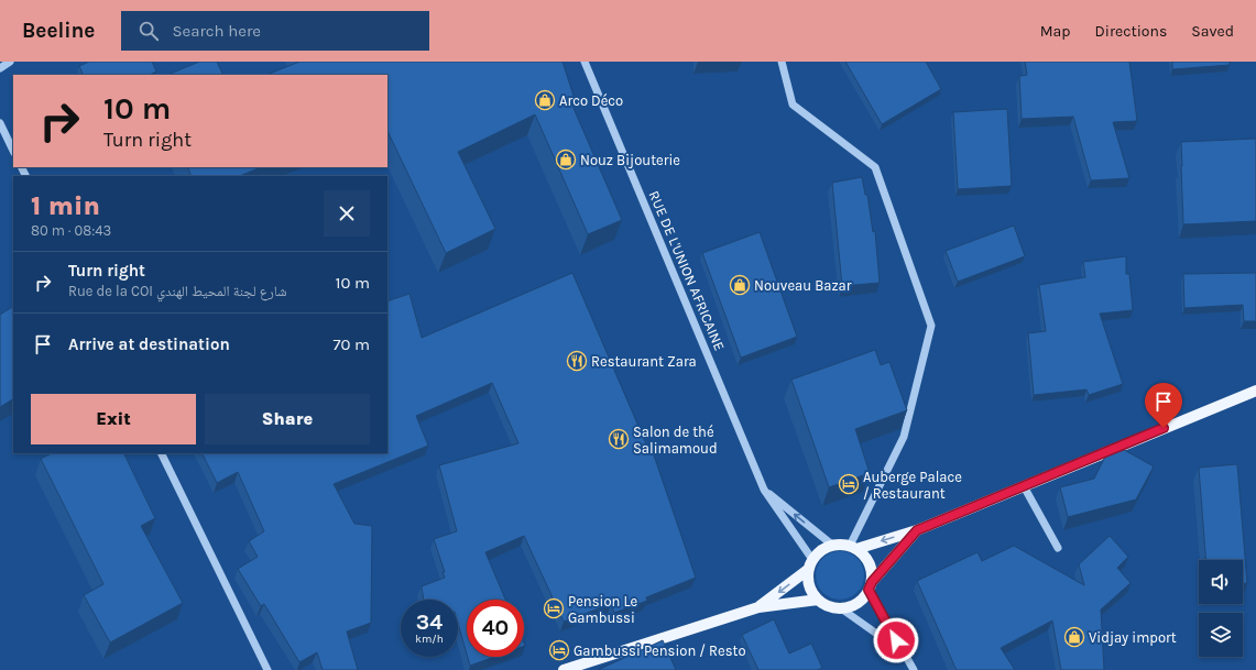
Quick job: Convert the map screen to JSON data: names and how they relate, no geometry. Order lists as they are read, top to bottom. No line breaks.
{"streets":{"street":["RUE DE L'UNION AFRICAINE"]},"places":{"shop":["Arco Déco","Nouz Bijouterie","Nouveau Bazar","Vidjay import"],"restaurant":["Restaurant Zara","Salon de thé Salimamoud"],"hotel":["Auberge Palace / Restaurant","Pension Le Gambussi","Gambussi Pension / Resto"]},"page":{"header":"Beeline","search":"Search here","nav":["Map","Directions","Saved"],"turn":["10 m","Turn right"],"heading":["1 min","80 m · 08:43"],"list":[{"name":"Turn right","note":"Rue de la COI شارع لجنة المحيط الهندي","value":"10 m"},{"name":"Arrive at destination","value":"70 m"}],"buttons":["Exit","Share"],"speed":"34 km/h","limit":"40"}}
